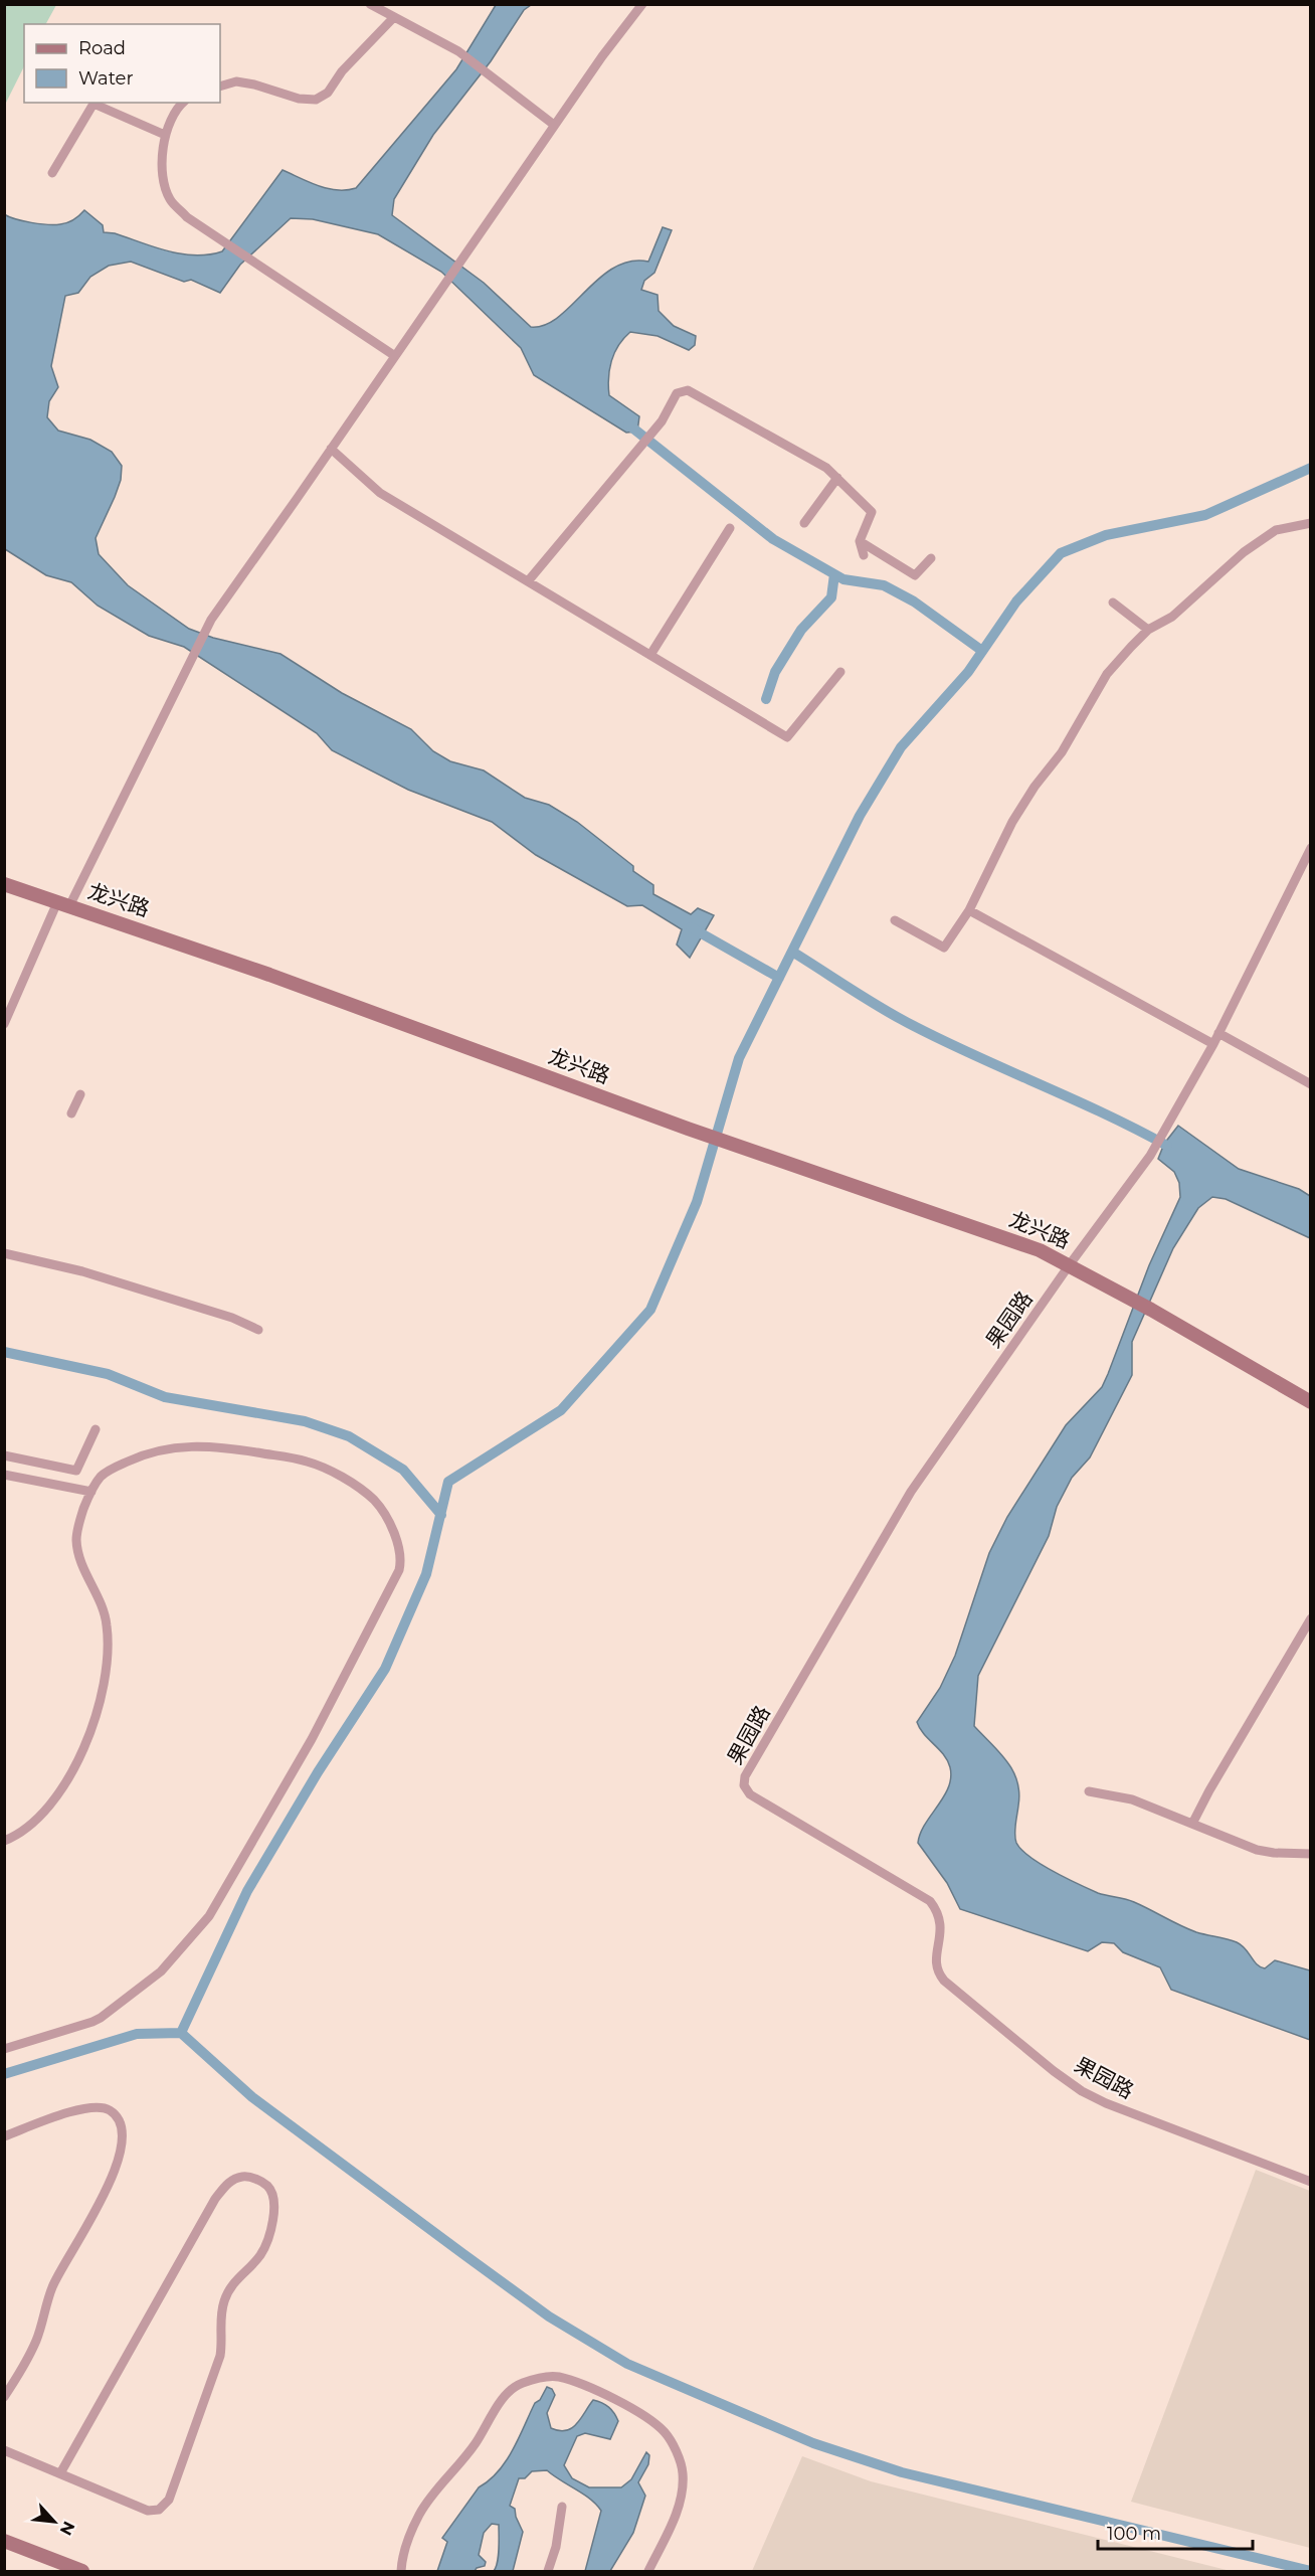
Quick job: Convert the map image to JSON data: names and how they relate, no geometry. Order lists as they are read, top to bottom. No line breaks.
{"streets":{"street":["龙兴路","果园路"]},"crossings":[["龙兴路","果园路"]],"legend":["Road","Water"],"scale_bar":"100 m","north":"bottom right"}
